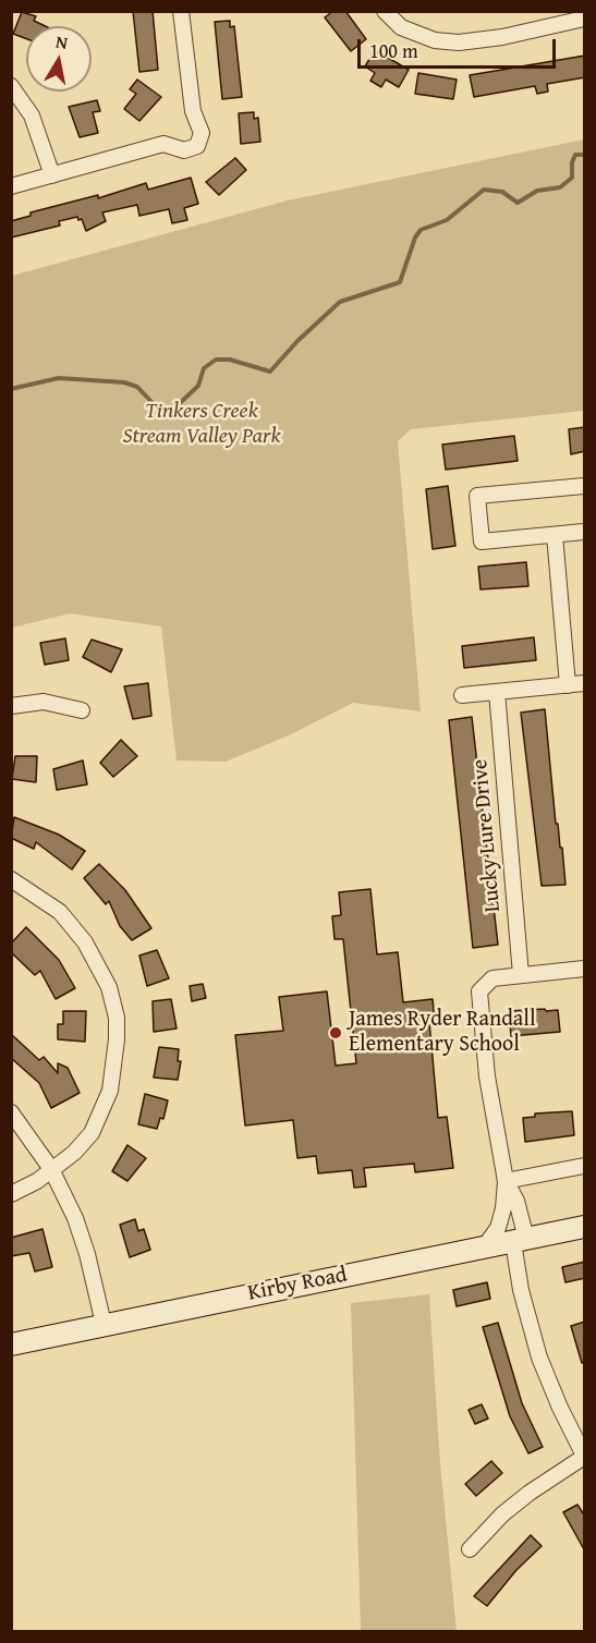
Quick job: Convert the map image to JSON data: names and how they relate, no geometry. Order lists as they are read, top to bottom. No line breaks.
{"streets":{"main road":["Kirby Road"],"street":["Lucky Lure Drive"]},"parks":["Tinkers Creek Stream Valley Park"],"places":["James Ryder Randall Elementary School"],"scale_bar":"100 m","north":"top"}
